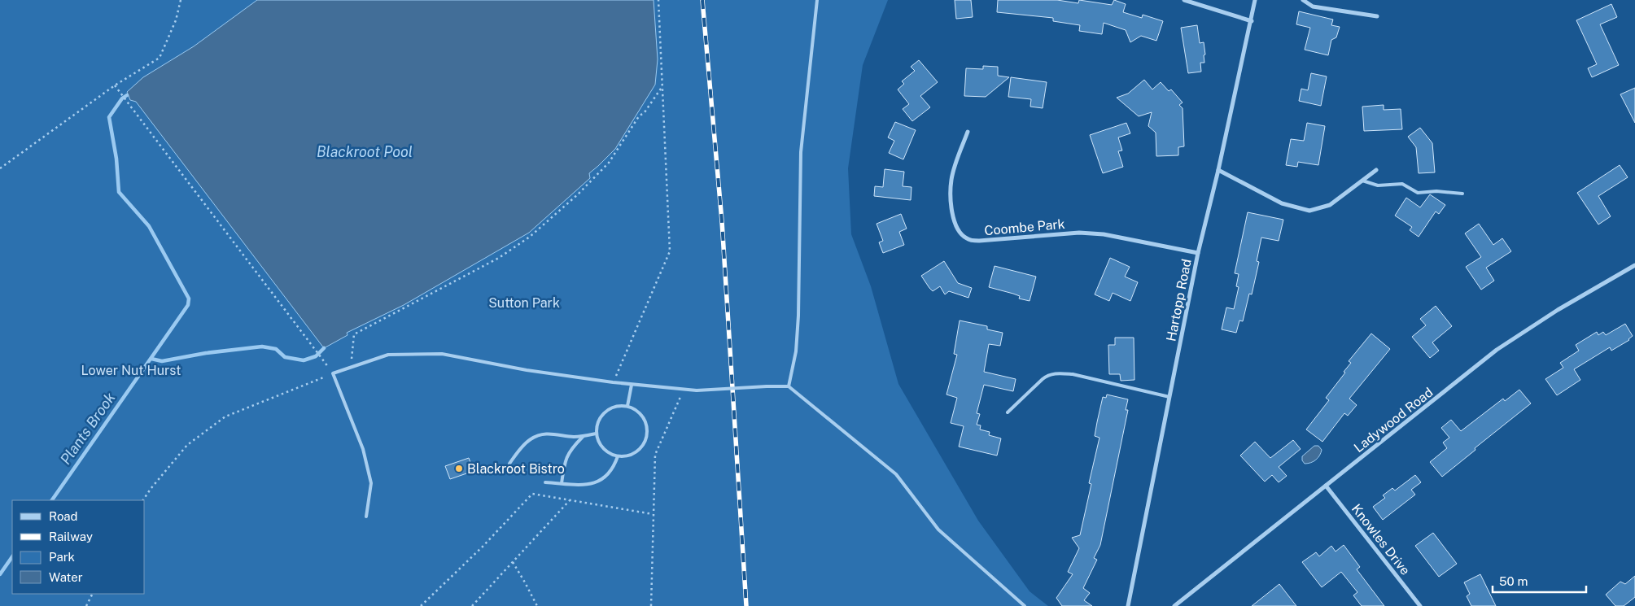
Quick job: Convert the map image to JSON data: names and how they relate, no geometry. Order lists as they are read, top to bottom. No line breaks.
{"streets":{"street":["Coombe Park","Hartopp Road","Ladywood Road","Knowles Drive"]},"crossings":[["Coombe Park","Hartopp Road"],["Ladywood Road","Knowles Drive"]],"water":["Blackroot Pool","Plants Brook"],"parks":["Sutton Park","Lower Nut Hurst"],"places":["Blackroot Bistro"],"legend":["Road","Railway","Park","Water"],"scale_bar":"50 m"}
